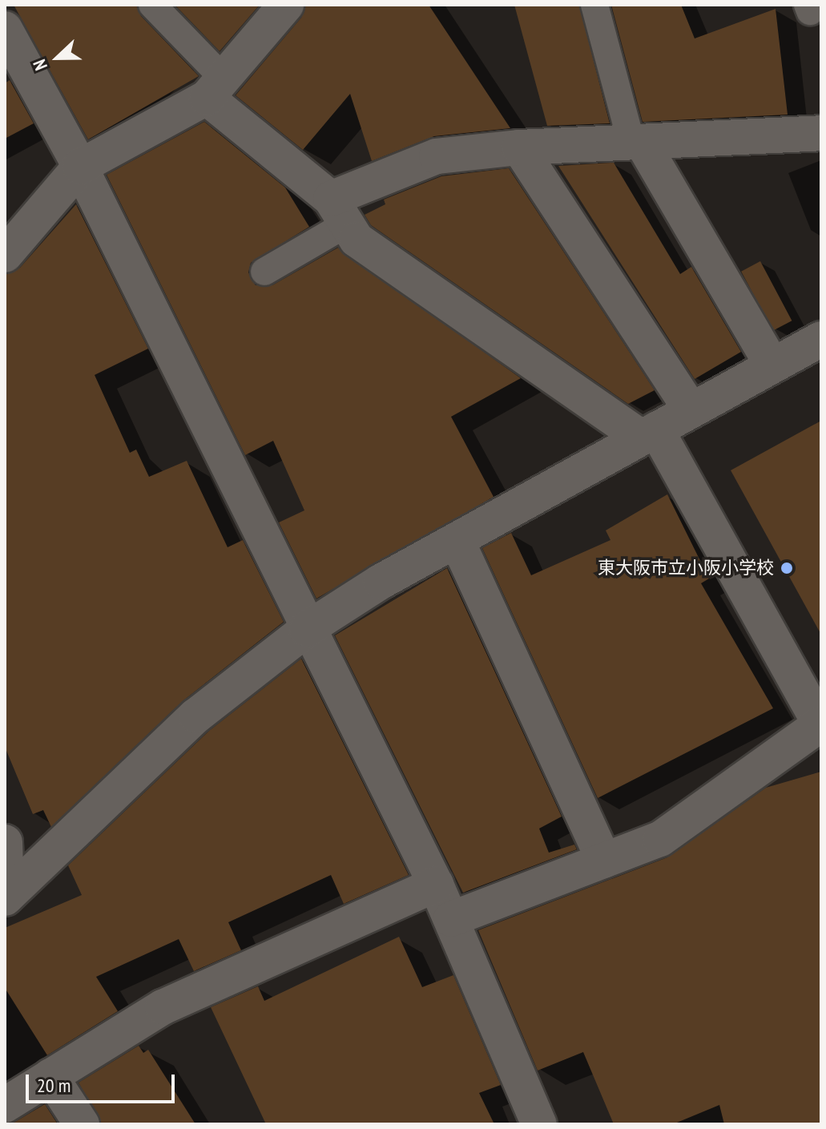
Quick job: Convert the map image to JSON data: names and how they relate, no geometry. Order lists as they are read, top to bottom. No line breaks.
{"places":["東大阪市立小阪小学校"],"scale_bar":"20 m","north":"left"}
